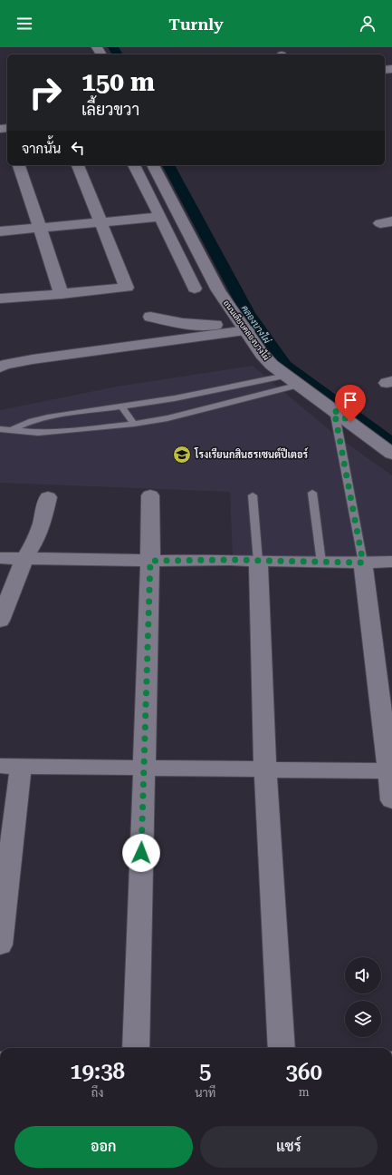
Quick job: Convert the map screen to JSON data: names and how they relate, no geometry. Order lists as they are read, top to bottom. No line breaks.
{"streets":{"street":["ถนนเลียบคลองบางไผ่"]},"water":["คลองบางไผ่"],"places":{"school or university":["โรงเรียนกสินธรเซนต์ปีเตอร์"]},"page":{"header":"Turnly","turn":["150 m","เลี้ยวขวา"],"then":"จากนั้น","eta":["19:38","ถึง","5","นาที","360","m"],"buttons":["ออก","แชร์"]}}
